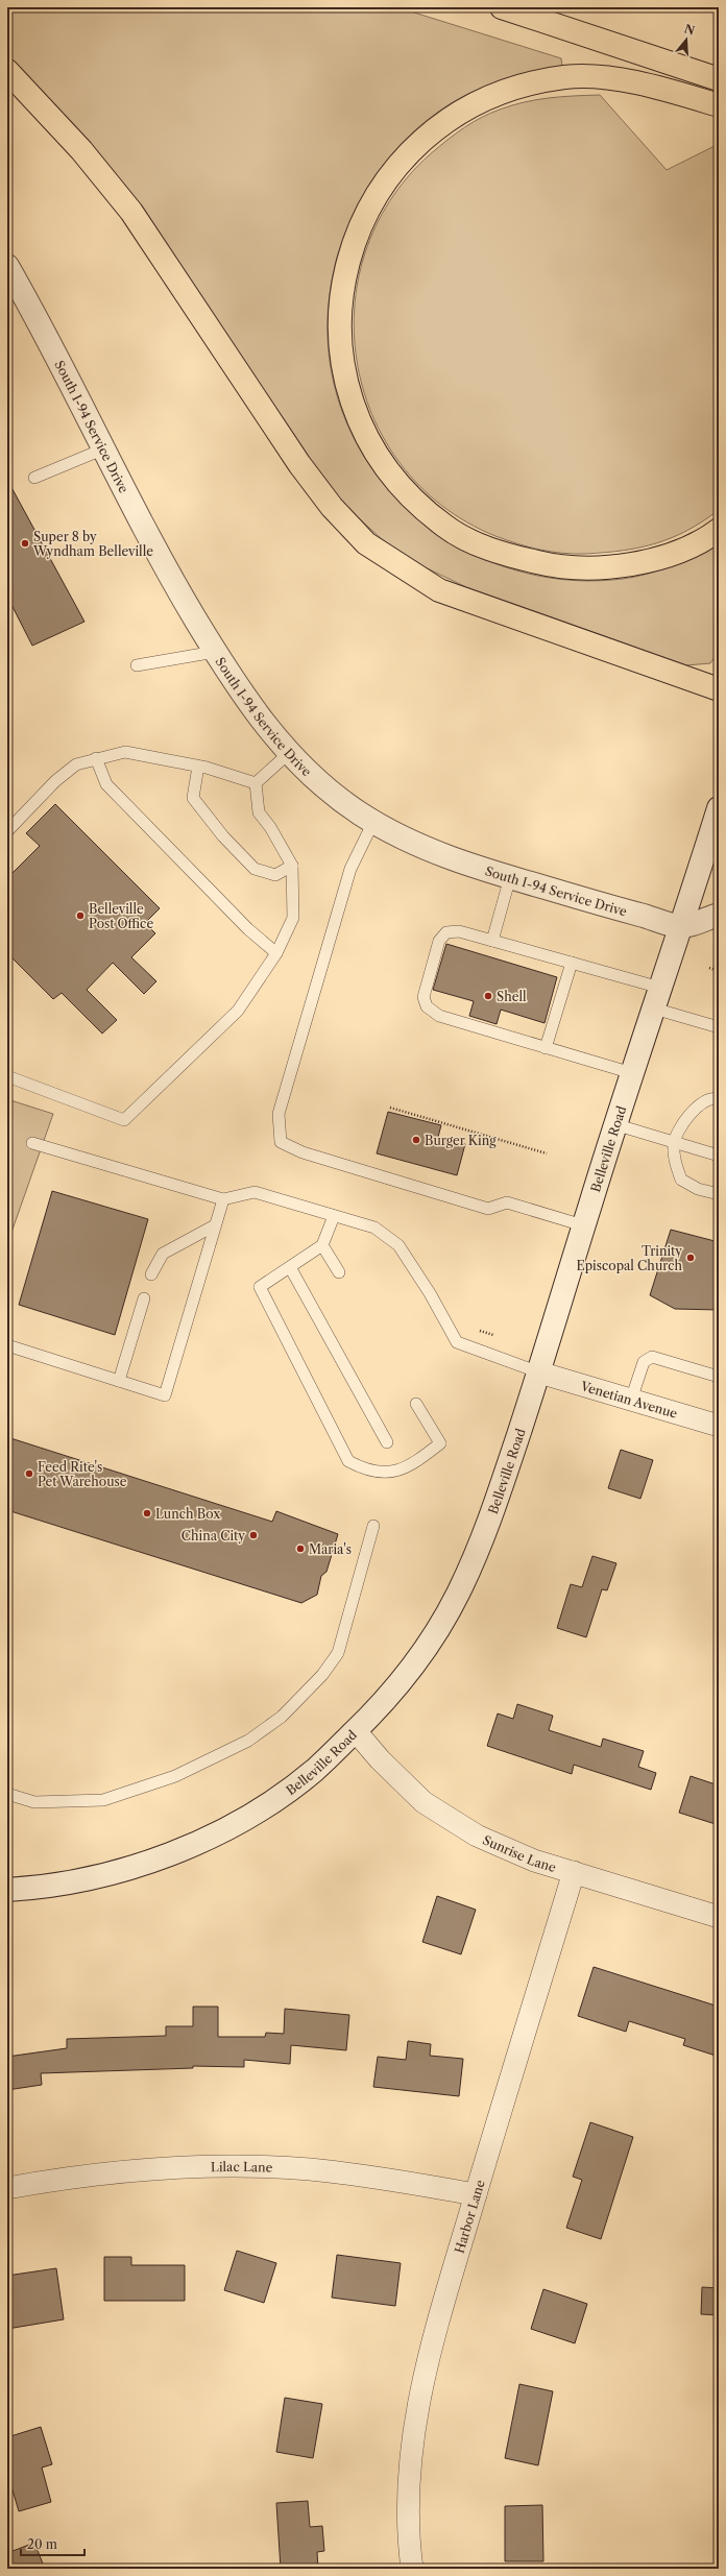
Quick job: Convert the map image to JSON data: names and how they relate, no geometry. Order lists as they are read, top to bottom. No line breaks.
{"streets":{"main road":["South I-94 Service Drive","Belleville Road"],"street":["Venetian Avenue","Sunrise Lane","Lilac Lane","Harbor Lane"]},"crossings":[["South I-94 Service Drive","Belleville Road"],["Belleville Road","Venetian Avenue"],["Belleville Road","Sunrise Lane"],["Sunrise Lane","Harbor Lane"],["Lilac Lane","Harbor Lane"]],"places":["Super 8 by Wyndham Belleville","Belleville Post Office","Shell","Burger King","Trinity Episcopal Church","Feed Rite's Pet Warehouse","Lunch Box","China City","Maria's"],"scale_bar":"20 m","north":"top"}
